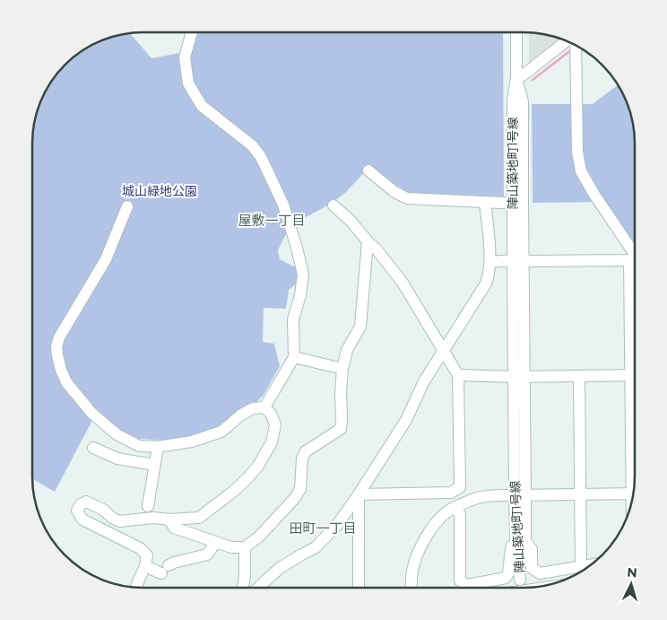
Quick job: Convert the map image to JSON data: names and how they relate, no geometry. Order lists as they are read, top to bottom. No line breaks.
{"streets":{"street":["陣山築地町1号線"]},"districts":["屋敷一丁目","田町一丁目"],"parks":["城山緑地公園"],"north":"top"}
